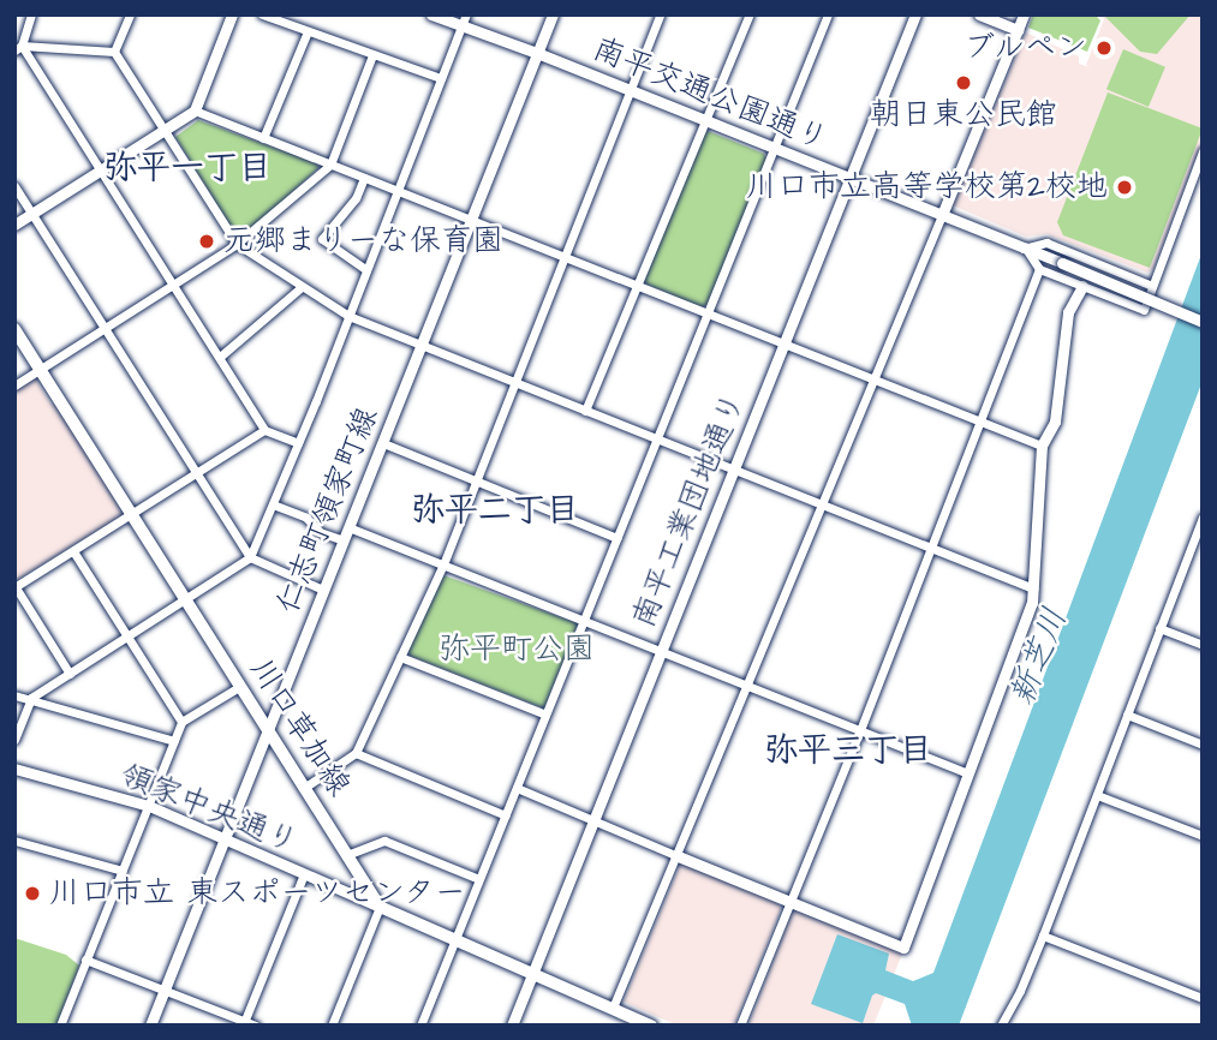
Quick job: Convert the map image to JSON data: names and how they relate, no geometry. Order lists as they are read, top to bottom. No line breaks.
{"streets":{"main road":["川口草加線"],"street":["南平交通公園通り","仁志町領家町線","南平工業団地通り","領家中央通り"]},"crossings":[["南平交通公園通り","仁志町領家町線"],["南平交通公園通り","南平工業団地通り"],["仁志町領家町線","川口草加線"],["仁志町領家町線","領家中央通り"],["川口草加線","領家中央通り"]],"districts":["弥平一丁目","弥平二丁目","弥平三丁目"],"water":["新芝川"],"parks":["弥平町公園"],"places":["ブルペン","朝日東公民館","川口市立高等学校第2校地","元郷まりーな保育園","川口市立 東スポーツセンター"]}
